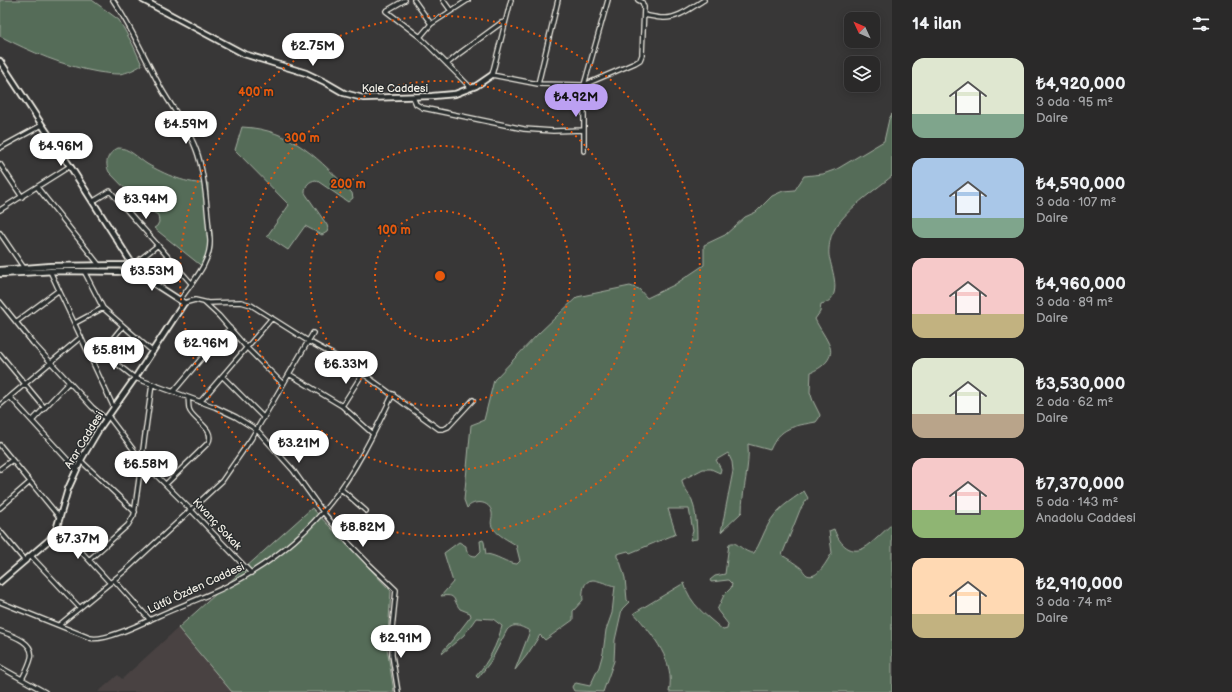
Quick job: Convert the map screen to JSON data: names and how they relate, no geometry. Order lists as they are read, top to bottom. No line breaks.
{"streets":{"street":["Kale Caddesi","Arar Caddesi","Kıvanç Sokak","Lütfü Özden Caddesi"]},"crossings":[["Arar Caddesi","Kıvanç Sokak"],["Kıvanç Sokak","Lütfü Özden Caddesi"]],"north":"top left","page":{"heading":"14 ilan","price":["₺2.75M","₺4.92M","₺4.59M","₺4.96M","₺3.94M","₺3.53M","₺2.96M","₺5.81M","₺6.33M","₺3.21M","₺6.58M","₺8.82M","₺7.37M","₺2.91M"],"list":[{"name":"₺4,920,000","note":"3 oda · 95 m² · Daire"},{"name":"₺4,590,000","note":"3 oda · 107 m² · Daire"},{"name":"₺4,960,000","note":"3 oda · 89 m² · Daire"},{"name":"₺3,530,000","note":"2 oda · 62 m² · Daire"},{"name":"₺7,370,000","note":"5 oda · 143 m² · Anadolu Caddesi"},{"name":"₺2,910,000","note":"3 oda · 74 m² · Daire"}]},"rings":["400 m","300 m","200 m","100 m"]}
